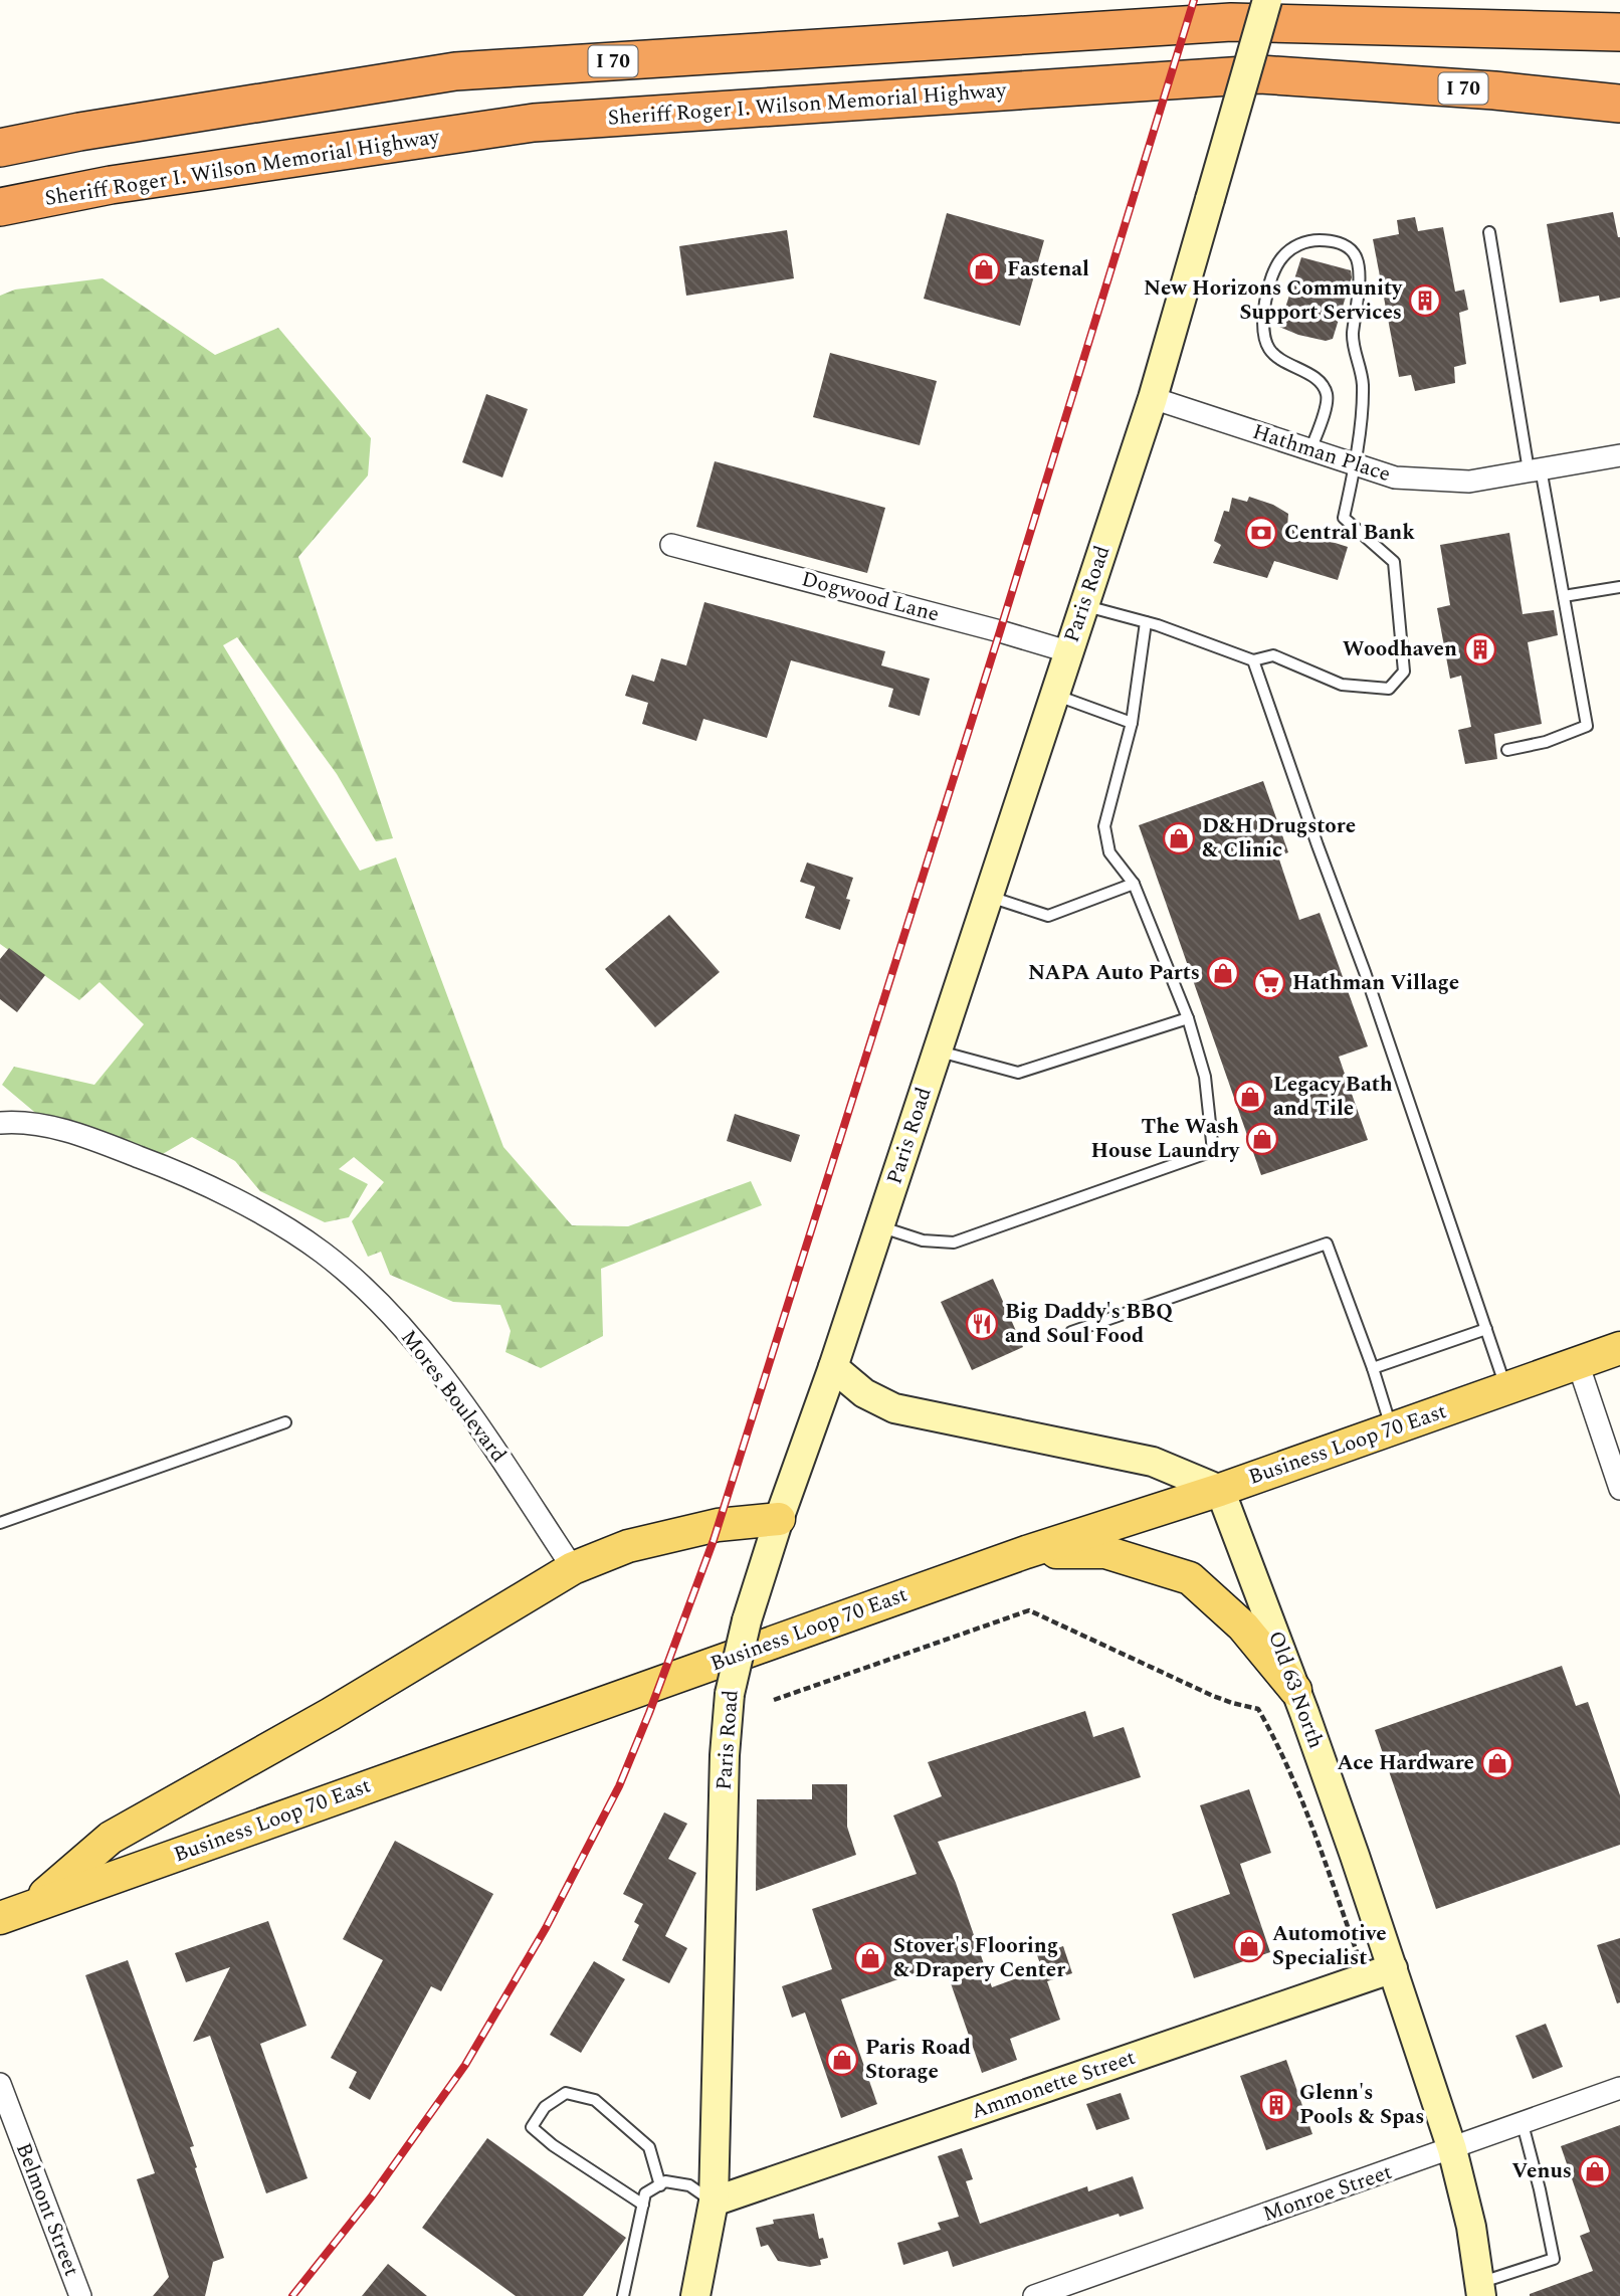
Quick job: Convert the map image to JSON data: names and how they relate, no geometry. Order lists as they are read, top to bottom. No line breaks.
{"streets":{"highway":["I 70","Sheriff Roger I. Wilson Memorial Highway"],"main road":["Paris Road","Business Loop 70 East","Old 63 North","Ammonette Street"],"street":["Hathman Place","Dogwood Lane","Mores Boulevard","Monroe Street","Belmont Street"]},"crossings":[["Hathman Place","Paris Road"],["Paris Road","Dogwood Lane"],["Paris Road","Ammonette Street"],["Business Loop 70 East","Old 63 North"],["Old 63 North","Ammonette Street"],["Old 63 North","Monroe Street"]],"places":{"shop":["Fastenal","D&H Drugstore & Clinic","NAPA Auto Parts","Legacy Bath and Tile","The Wash House Laundry","Ace Hardware","Automotive Specialist","Stover's Flooring & Drapery Center","Paris Road Storage","Venus"],"building":["New Horizons Community Support Services","Woodhaven","Glenn's Pools & Spas"],"bank":["Central Bank"],"supermarket":["Hathman Village"],"restaurant":["Big Daddy's BBQ and Soul Food"]}}
